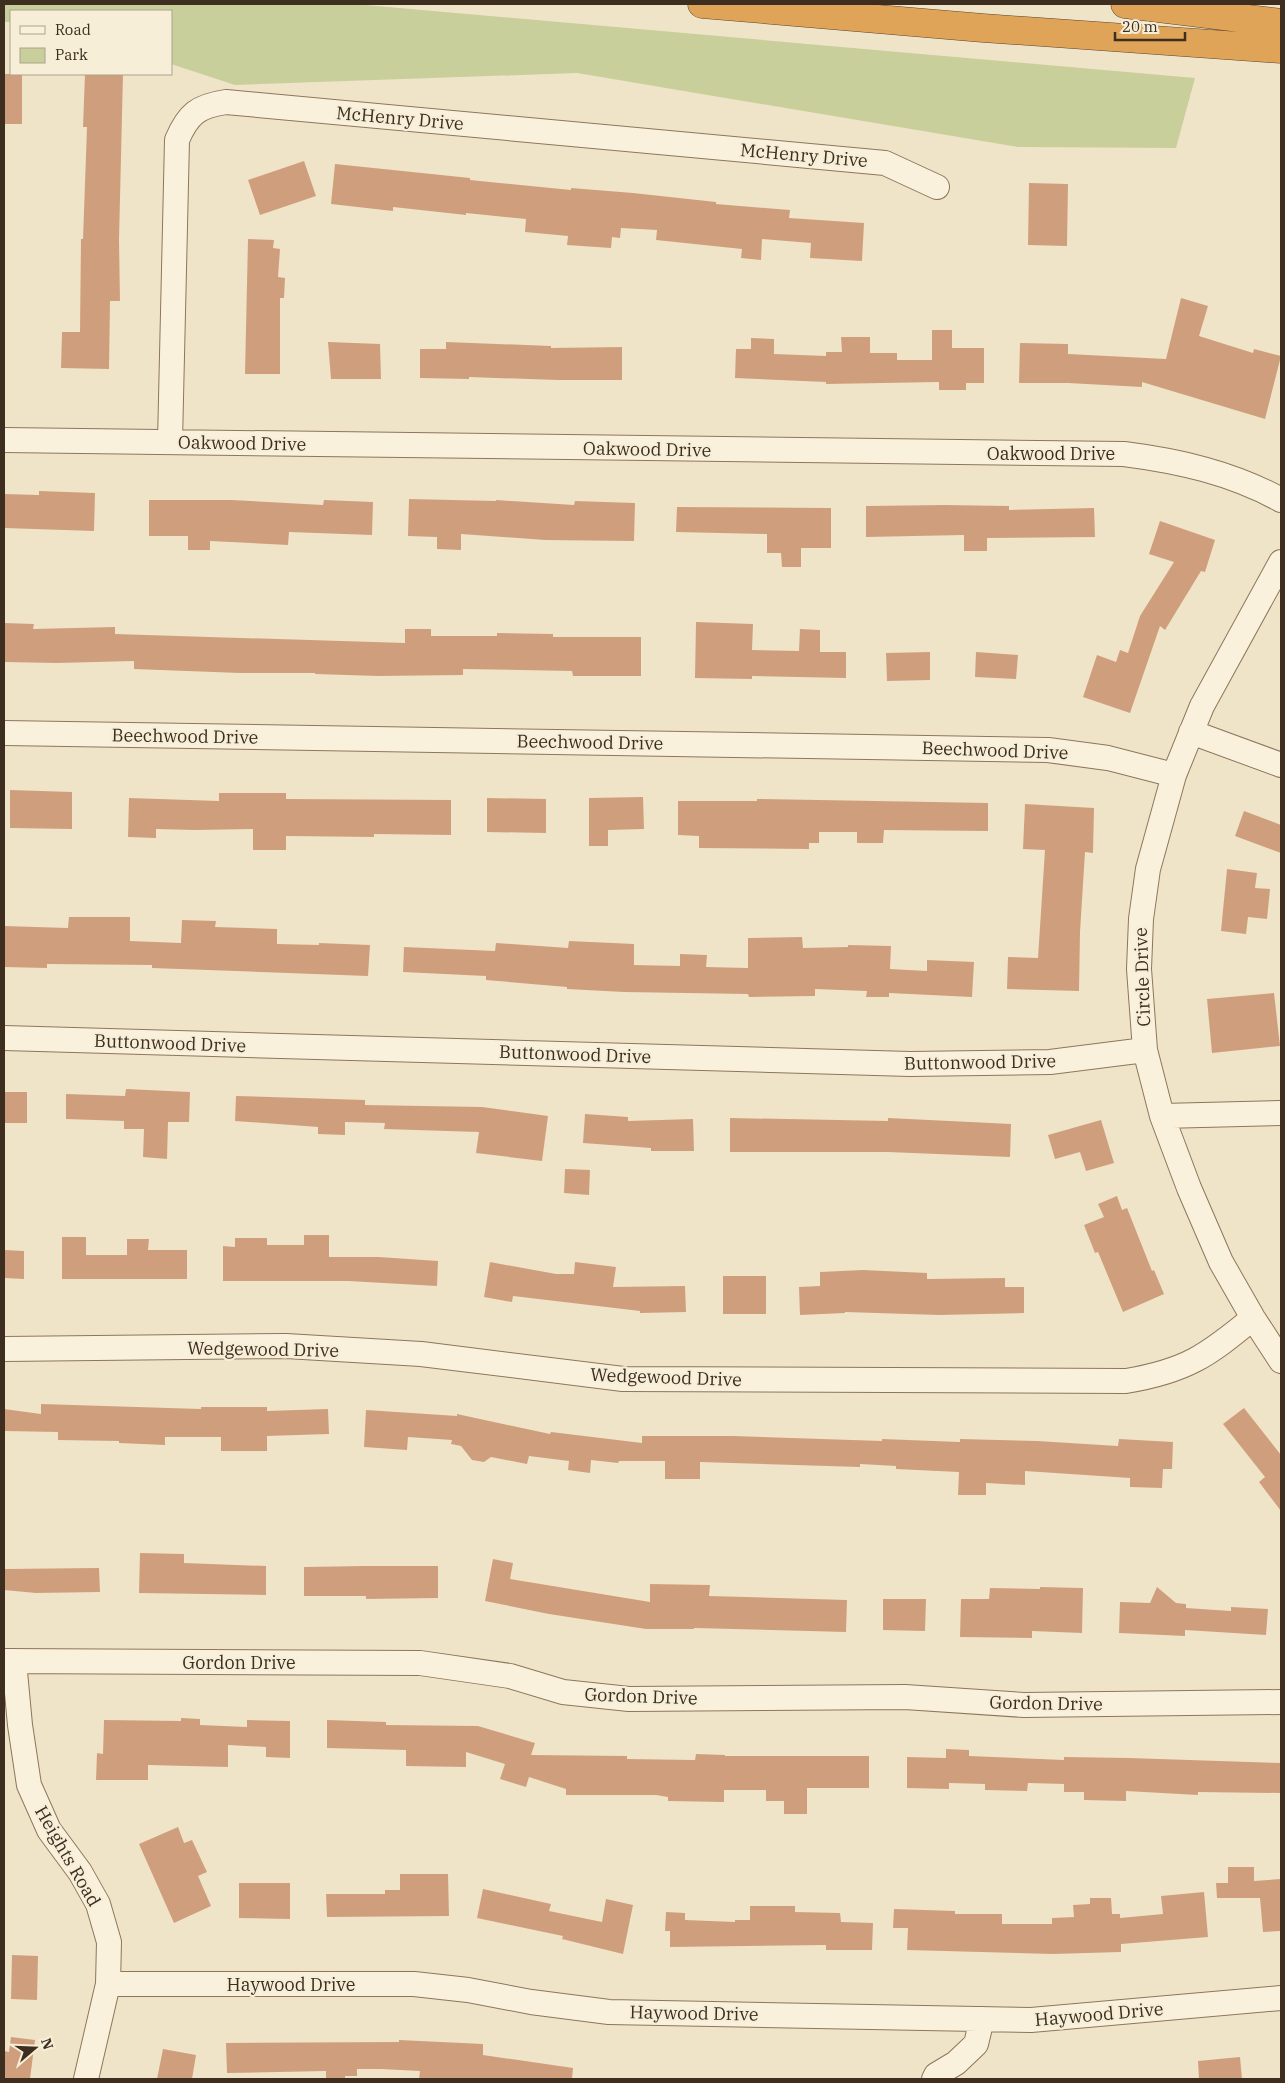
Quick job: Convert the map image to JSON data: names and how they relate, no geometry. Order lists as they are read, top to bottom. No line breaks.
{"streets":{"street":["McHenry Drive","Oakwood Drive","Beechwood Drive","Circle Drive","Buttonwood Drive","Wedgewood Drive","Gordon Drive","Heights Road","Haywood Drive"]},"crossings":[["McHenry Drive","Oakwood Drive"],["Beechwood Drive","Circle Drive"],["Circle Drive","Buttonwood Drive"],["Circle Drive","Wedgewood Drive"],["Gordon Drive","Heights Road"],["Heights Road","Haywood Drive"]],"legend":["Road","Park"],"scale_bar":"20 m","north":"right"}
